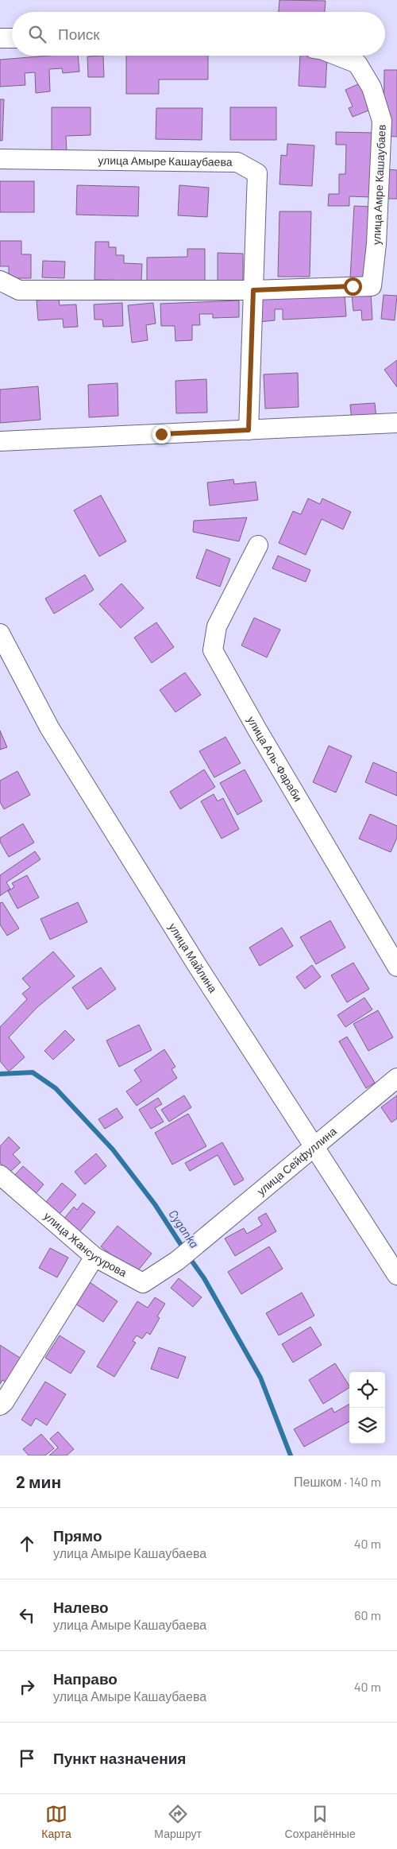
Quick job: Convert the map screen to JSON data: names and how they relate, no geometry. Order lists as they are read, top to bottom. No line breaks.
{"streets":{"street":["улица Амыре Кашаубаева","улица Амре Кашаубаев","улица Аль-Фараби","улица Майлина","улица Сейфуллина","улица Жансугурова"]},"crossings":[["улица Амыре Кашаубаева","улица Амре Кашаубаев"],["улица Майлина","улица Сейфуллина"],["улица Сейфуллина","улица Жансугурова"]],"water":["Cyganka"],"page":{"search":"Поиск","heading":["2 мин","Пешком · 140 m"],"list":[["Прямо","улица Амыре Кашаубаева","40 m"],["Налево","улица Амыре Кашаубаева","60 m"],["Направо","улица Амыре Кашаубаева","40 m"],"Пункт назначения"],"nav":["Карта","Маршрут","Сохранённые"]}}
